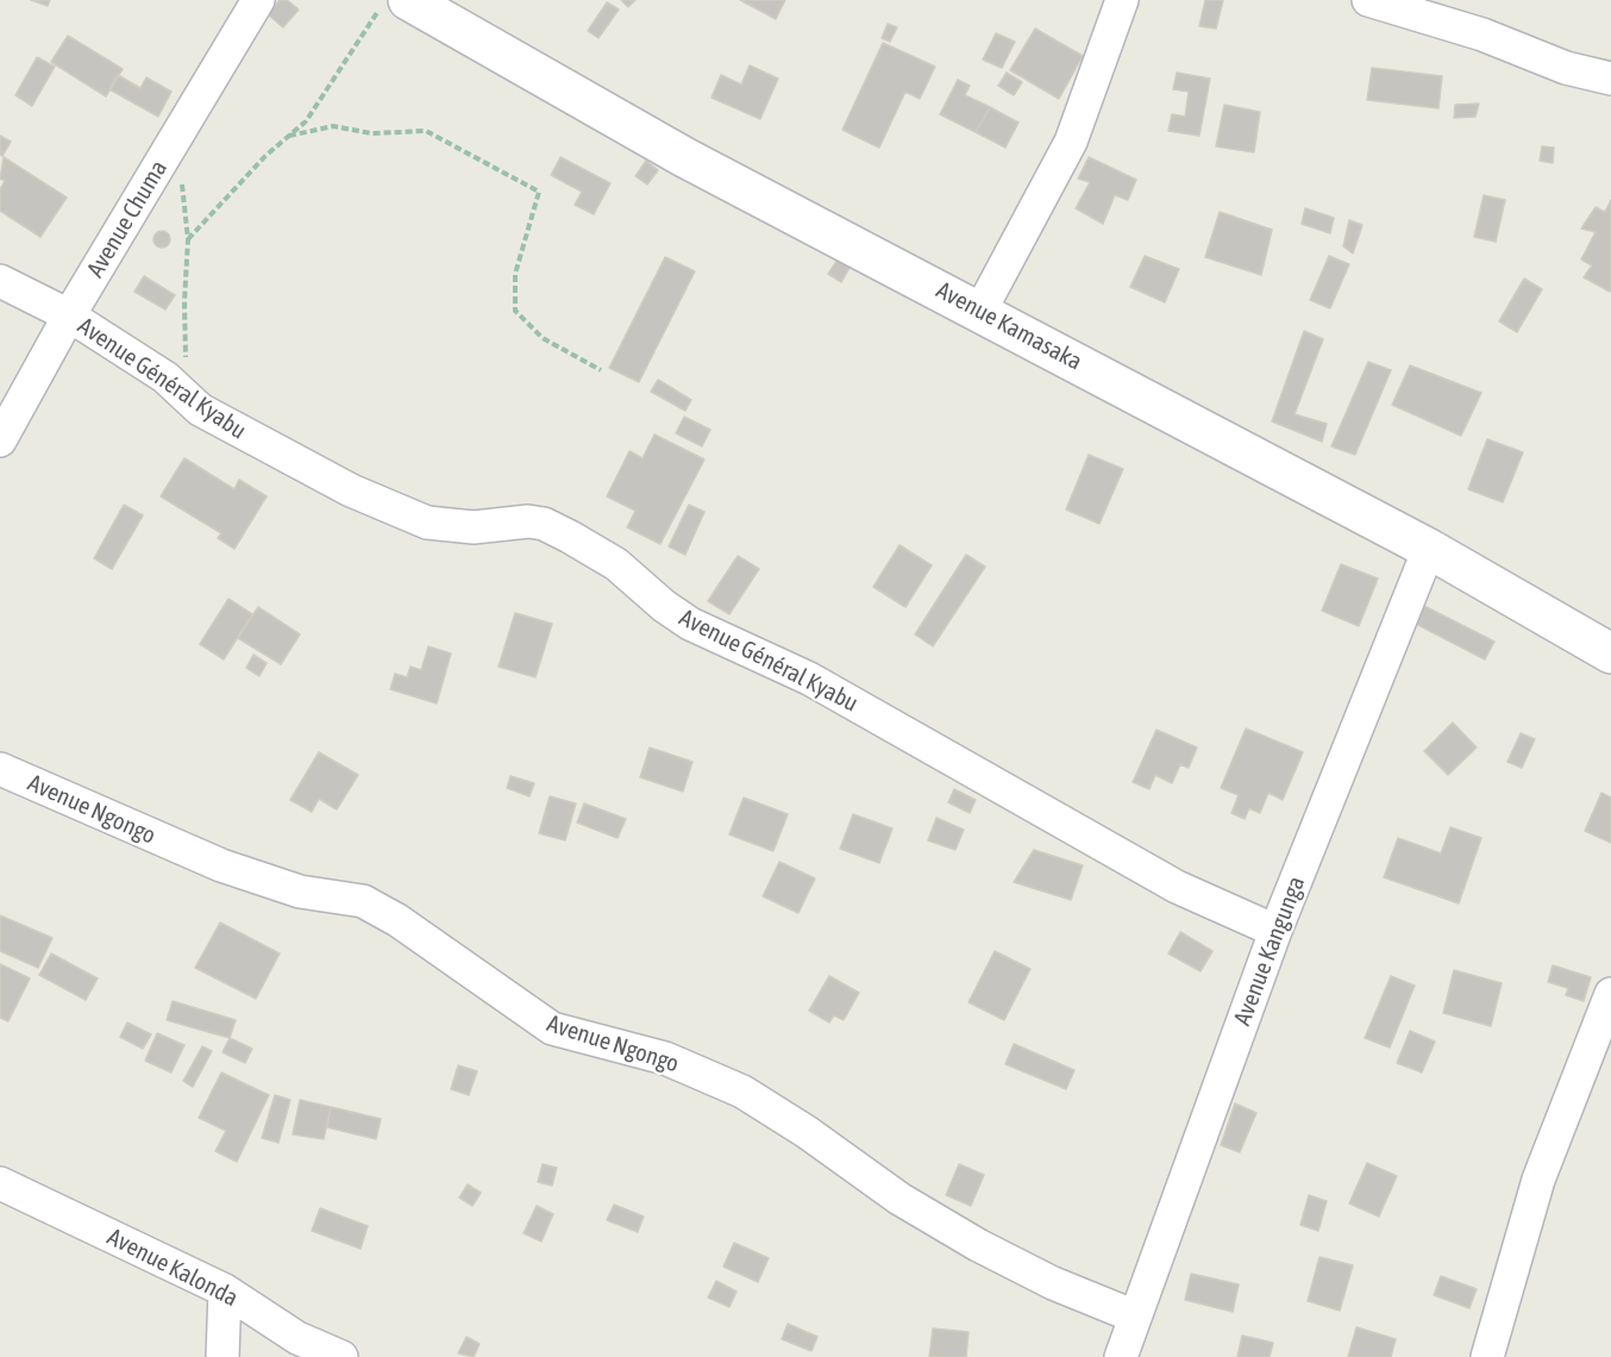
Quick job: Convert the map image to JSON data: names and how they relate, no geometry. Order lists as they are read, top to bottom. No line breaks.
{"streets":{"street":["Avenue Chuma","Avenue Kamasaka","Avenue Général Kyabu","Avenue Ngongo","Avenue Kangunga","Avenue Kalonda"]},"crossings":[["Avenue Chuma","Avenue Général Kyabu"],["Avenue Kamasaka","Avenue Kangunga"],["Avenue Général Kyabu","Avenue Kangunga"],["Avenue Ngongo","Avenue Kangunga"]]}
